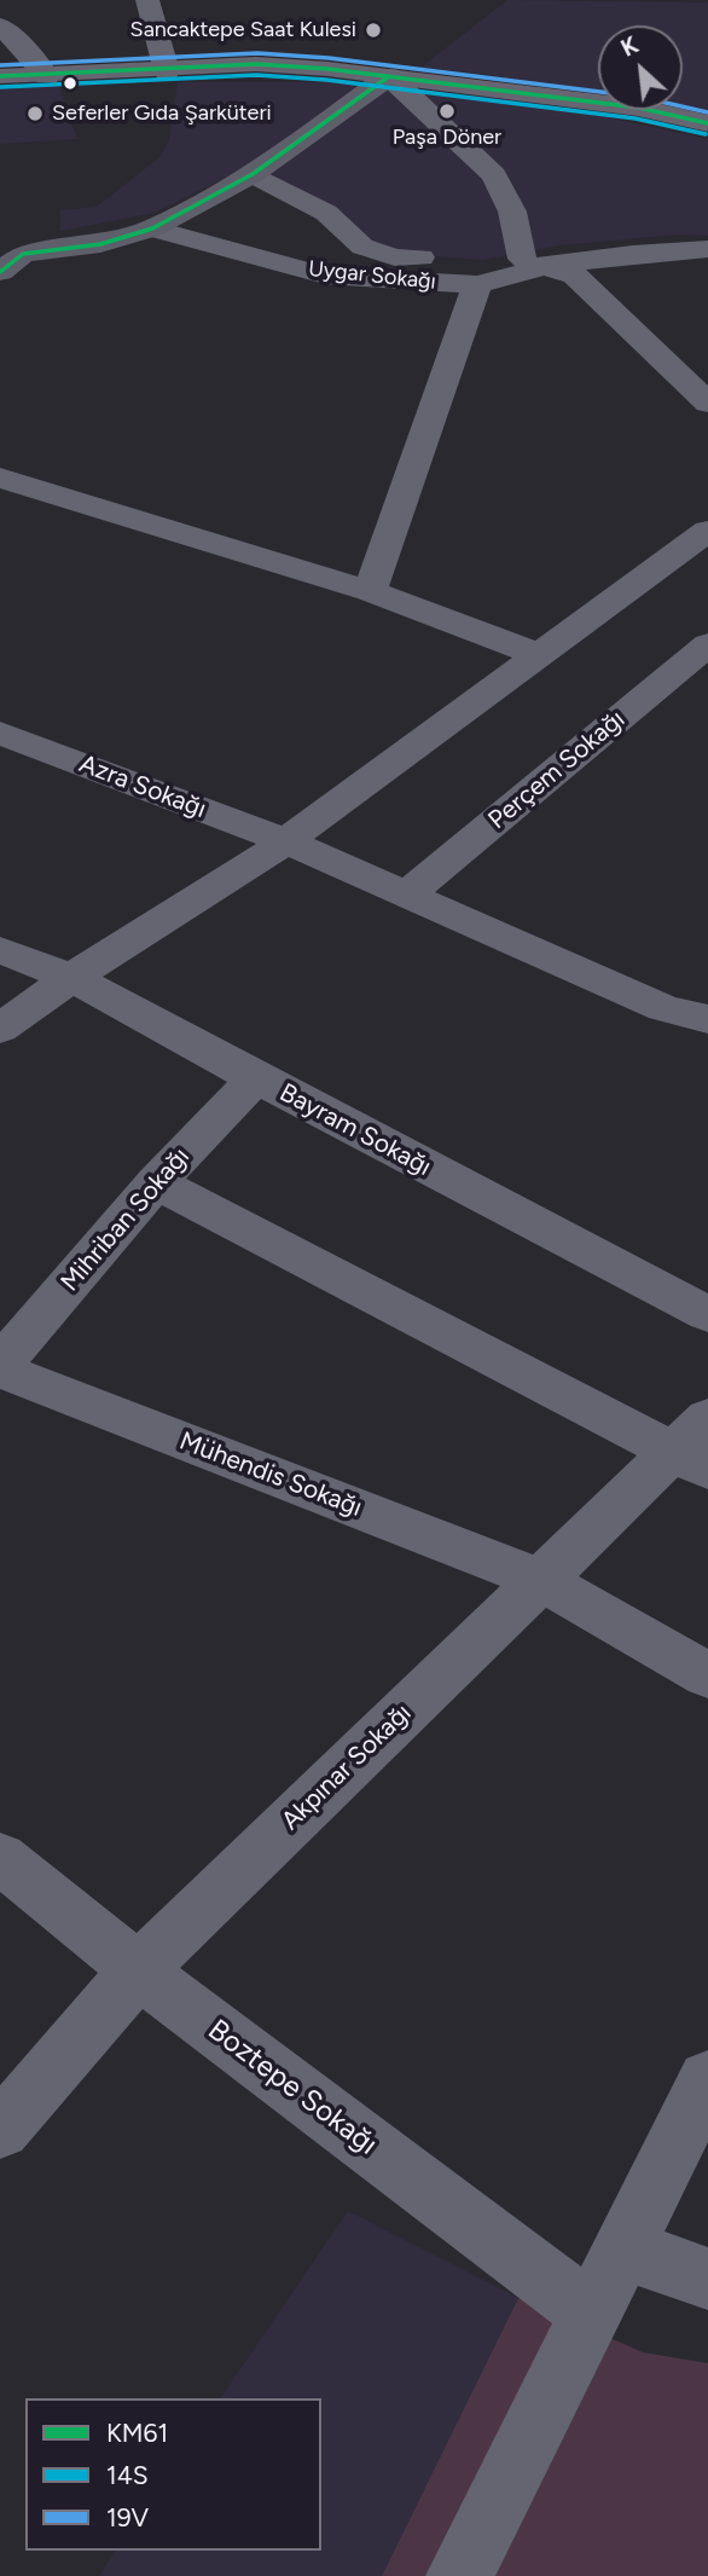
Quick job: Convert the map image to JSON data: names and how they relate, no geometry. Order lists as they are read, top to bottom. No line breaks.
{"streets":{"street":["Uygar Sokağı","Perçem Sokağı","Azra Sokağı","Bayram Sokağı","Mihriban Sokağı","Mühendis Sokağı","Akpınar Sokağı","Boztepe Sokağı"]},"crossings":[["Perçem Sokağı","Azra Sokağı"],["Bayram Sokağı","Mihriban Sokağı"],["Mihriban Sokağı","Mühendis Sokağı"],["Mühendis Sokağı","Akpınar Sokağı"],["Akpınar Sokağı","Boztepe Sokağı"]],"places":["Sancaktepe Saat Kulesi","Paşa Döner","Seferler Gıda Şarküteri"],"lines":["transit line 19V","transit line KM61","transit line 14S"],"legend":["KM61","14S","19V"],"north":"top left"}
